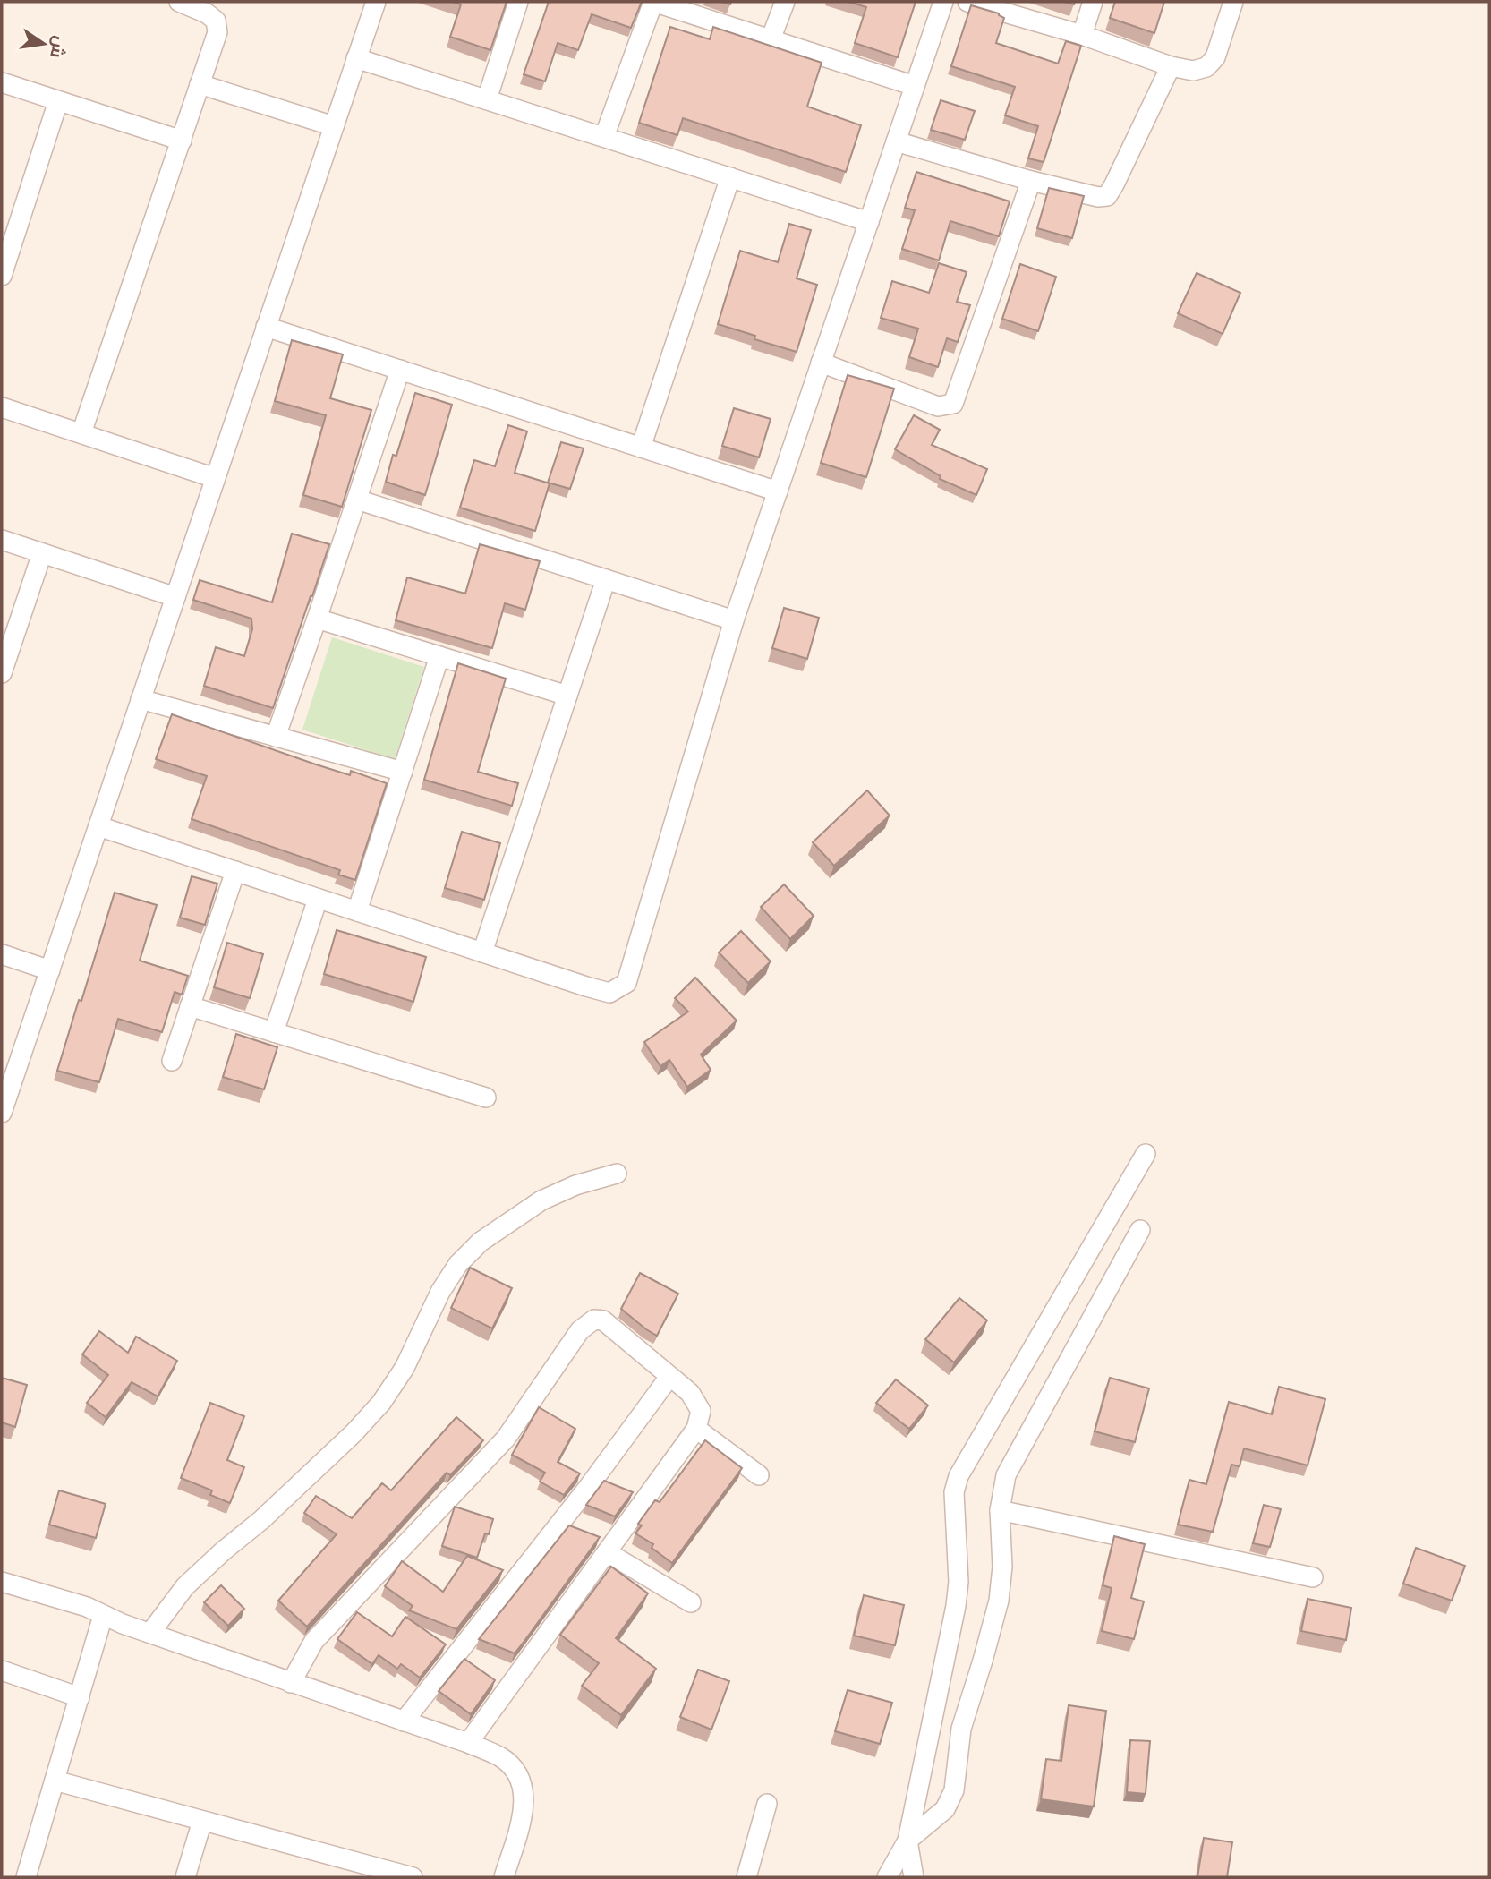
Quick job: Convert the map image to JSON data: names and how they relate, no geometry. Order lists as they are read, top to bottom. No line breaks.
{"north":"right"}
